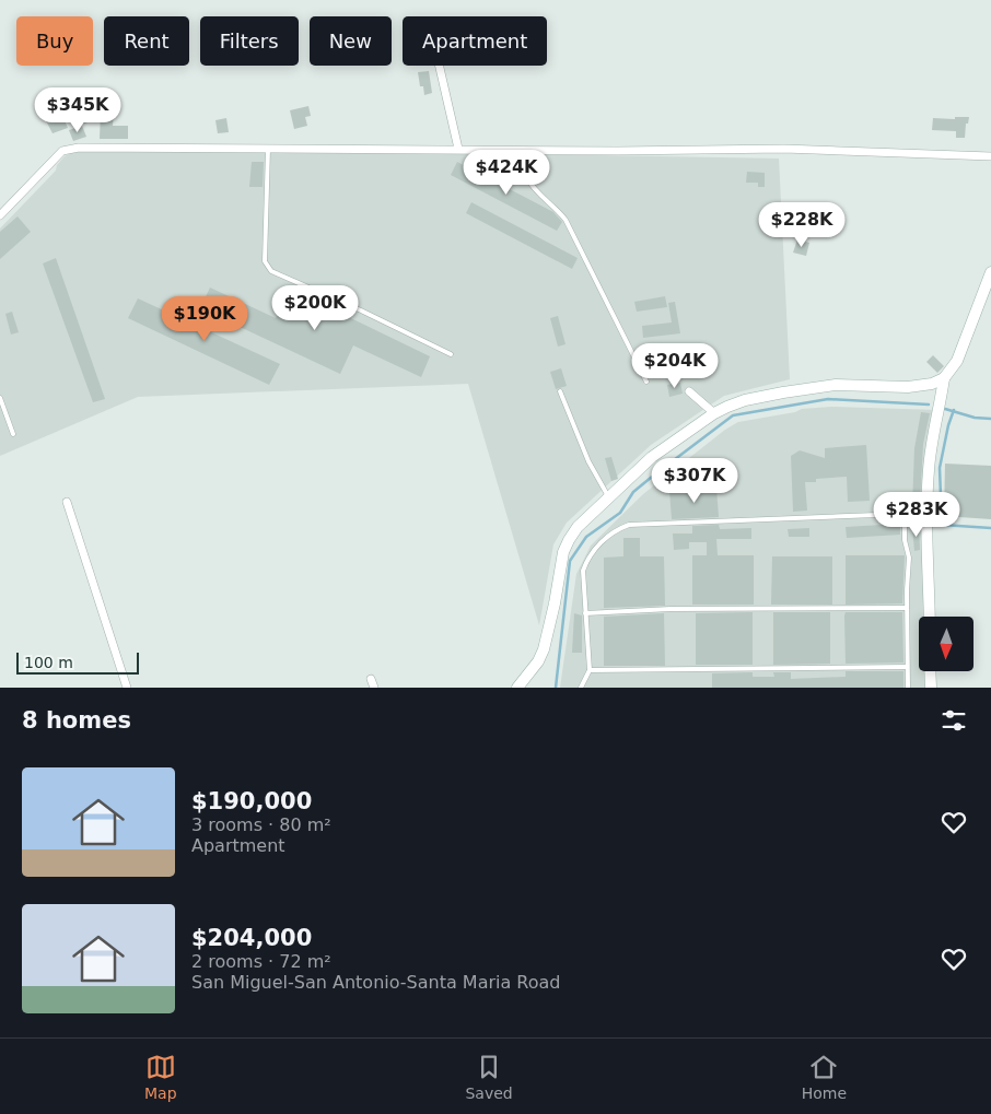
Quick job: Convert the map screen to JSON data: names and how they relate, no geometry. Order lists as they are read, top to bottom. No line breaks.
{"scale_bar":"100 m","north":"bottom","page":{"chip":["Buy","Rent","Filters","New","Apartment"],"price":["$345K","$424K","$228K","$200K","$190K","$204K","$307K","$283K"],"scale":"100 m","heading":"8 homes","list":[{"name":"$190,000","note":"3 rooms · 80 m² · Apartment"},{"name":"$204,000","note":"2 rooms · 72 m² · San Miguel-San Antonio-Santa Maria Road"}],"tabs":["Map","Saved","Home"]}}
